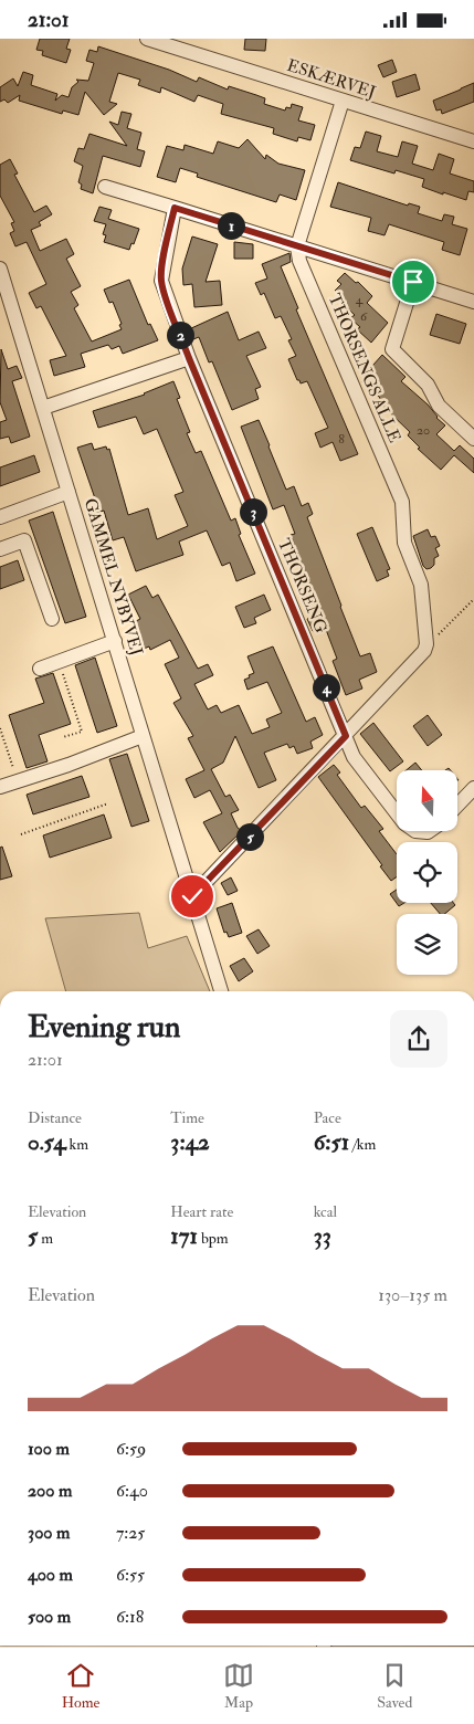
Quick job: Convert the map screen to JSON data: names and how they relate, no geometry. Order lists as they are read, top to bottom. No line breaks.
{"streets":{"street":["ESKÆRVEJ","THORSENGS ALLE","GAMMEL NYBYVEJ","THORSENG"]},"house_numbers":["4","6","20","8"],"north":"top","page":{"status":"21:01","pins":["1","2","3","4","5"],"heading":["Evening run","21:01"],"stats":[["Distance","0.54 km"],["Time","3:42"],["Pace","6:51 /km"],["Elevation","5 m"],["Heart rate","171 bpm"],["kcal","33"]],"chart":["Elevation","130–135 m"],"list":[{"name":"100 m","note":"6:59"},{"name":"200 m","note":"6:40"},{"name":"300 m","note":"7:25"},{"name":"400 m","note":"6:55"},{"name":"500 m","note":"6:18"}],"tabs":["Home","Map","Saved"]}}
